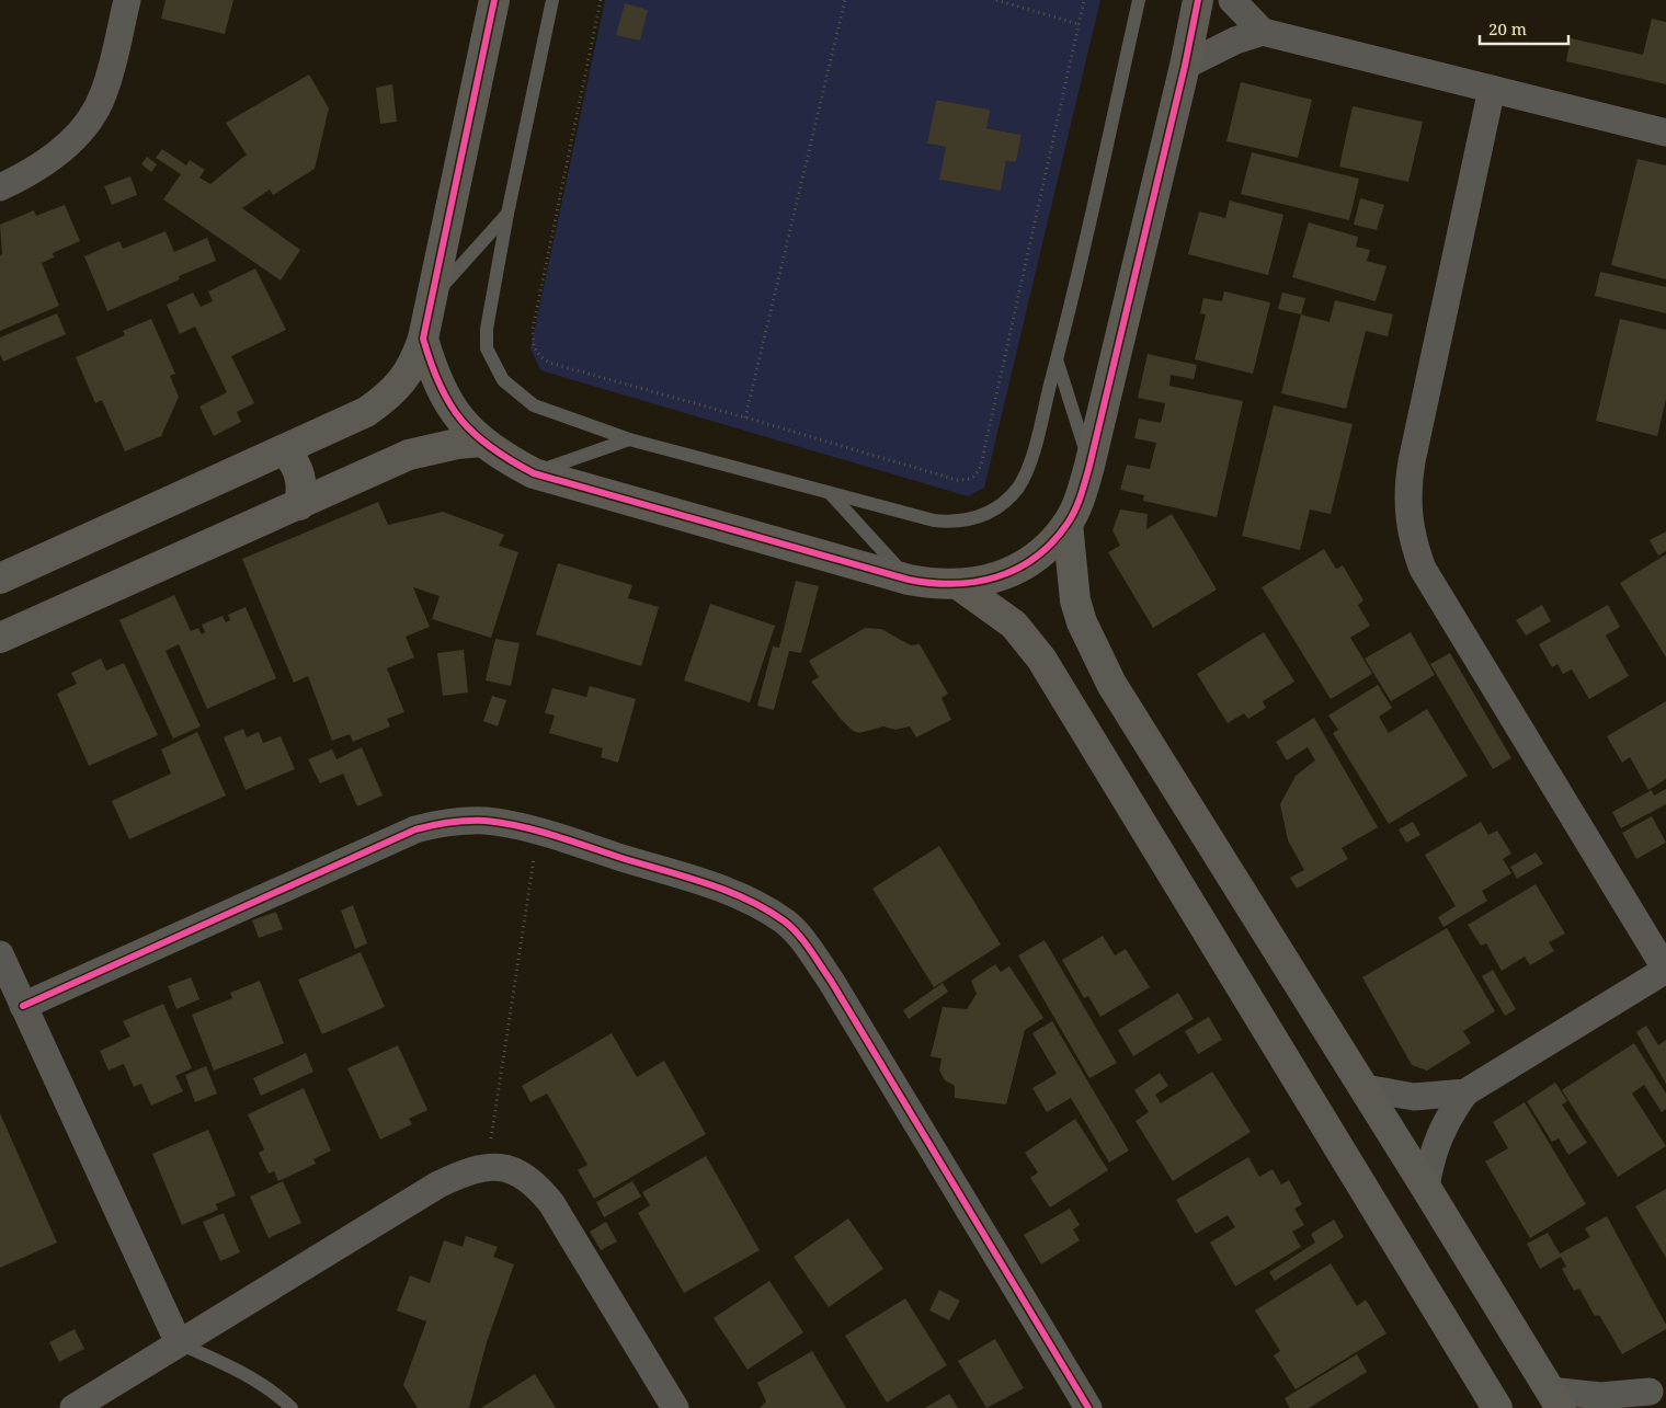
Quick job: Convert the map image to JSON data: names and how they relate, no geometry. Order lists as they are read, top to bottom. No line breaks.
{"scale_bar":"20 m"}
